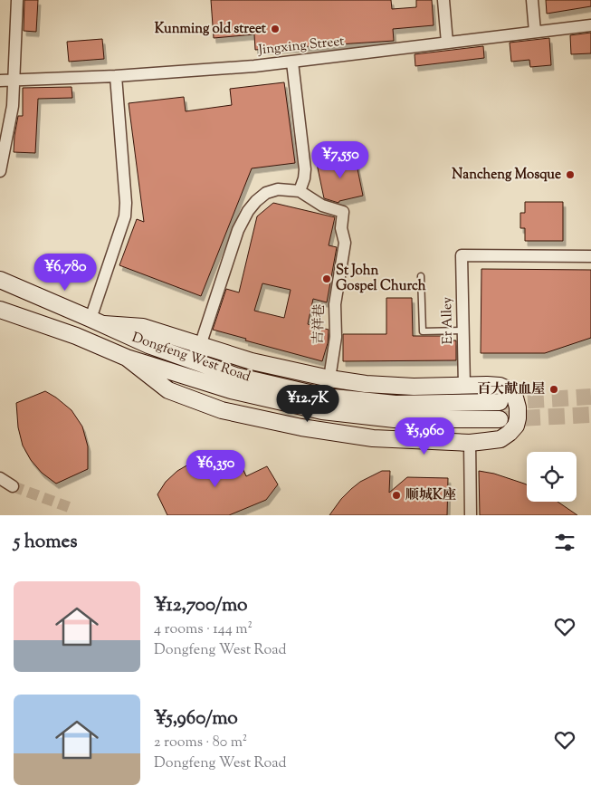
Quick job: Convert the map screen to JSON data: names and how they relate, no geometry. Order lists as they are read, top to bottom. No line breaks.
{"streets":{"main road":["Dongfeng West Road"],"street":["Jingxing Street","Er Alley","吉祥巷"]},"places":["Kunming old street","Nancheng Mosque","St John Gospel Church","百大献血屋","顺城K座"],"page":{"price":["¥7,550","¥6,780","¥12.7K","¥5,960","¥6,350"],"heading":"5 homes","list":[{"name":"¥12,700/mo","note":"4 rooms · 144 m² · Dongfeng West Road"},{"name":"¥5,960/mo","note":"2 rooms · 80 m² · Dongfeng West Road"}]}}
